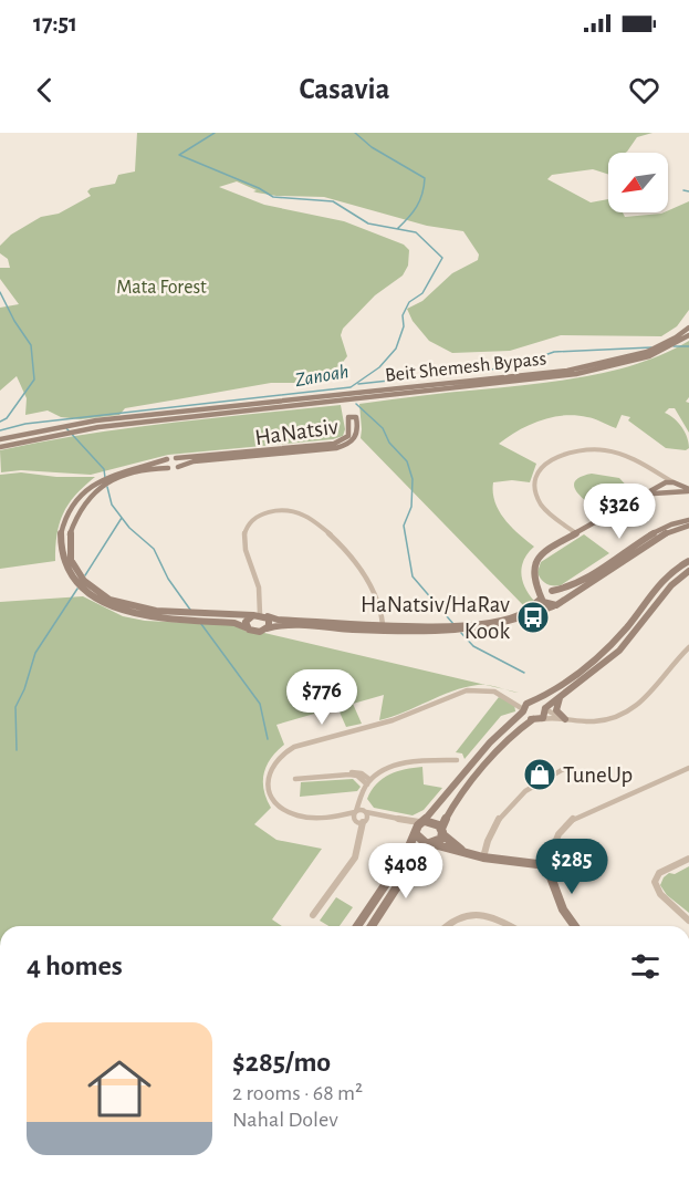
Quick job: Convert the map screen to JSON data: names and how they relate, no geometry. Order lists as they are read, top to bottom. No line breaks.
{"streets":{"street":["Beit Shemesh Bypass","HaNatsiv"]},"water":["Zanoah"],"parks":["Mata Forest"],"places":{"bus stop":["HaNatsiv/HaRav Kook"],"shop":["TuneUp"]},"north":"bottom left","page":{"status":"17:51","header":"Casavia","price":["$326","$776","$285","$408"],"heading":"4 homes","list":[{"name":"$285/mo","note":"2 rooms · 68 m² · Nahal Dolev"}]}}
